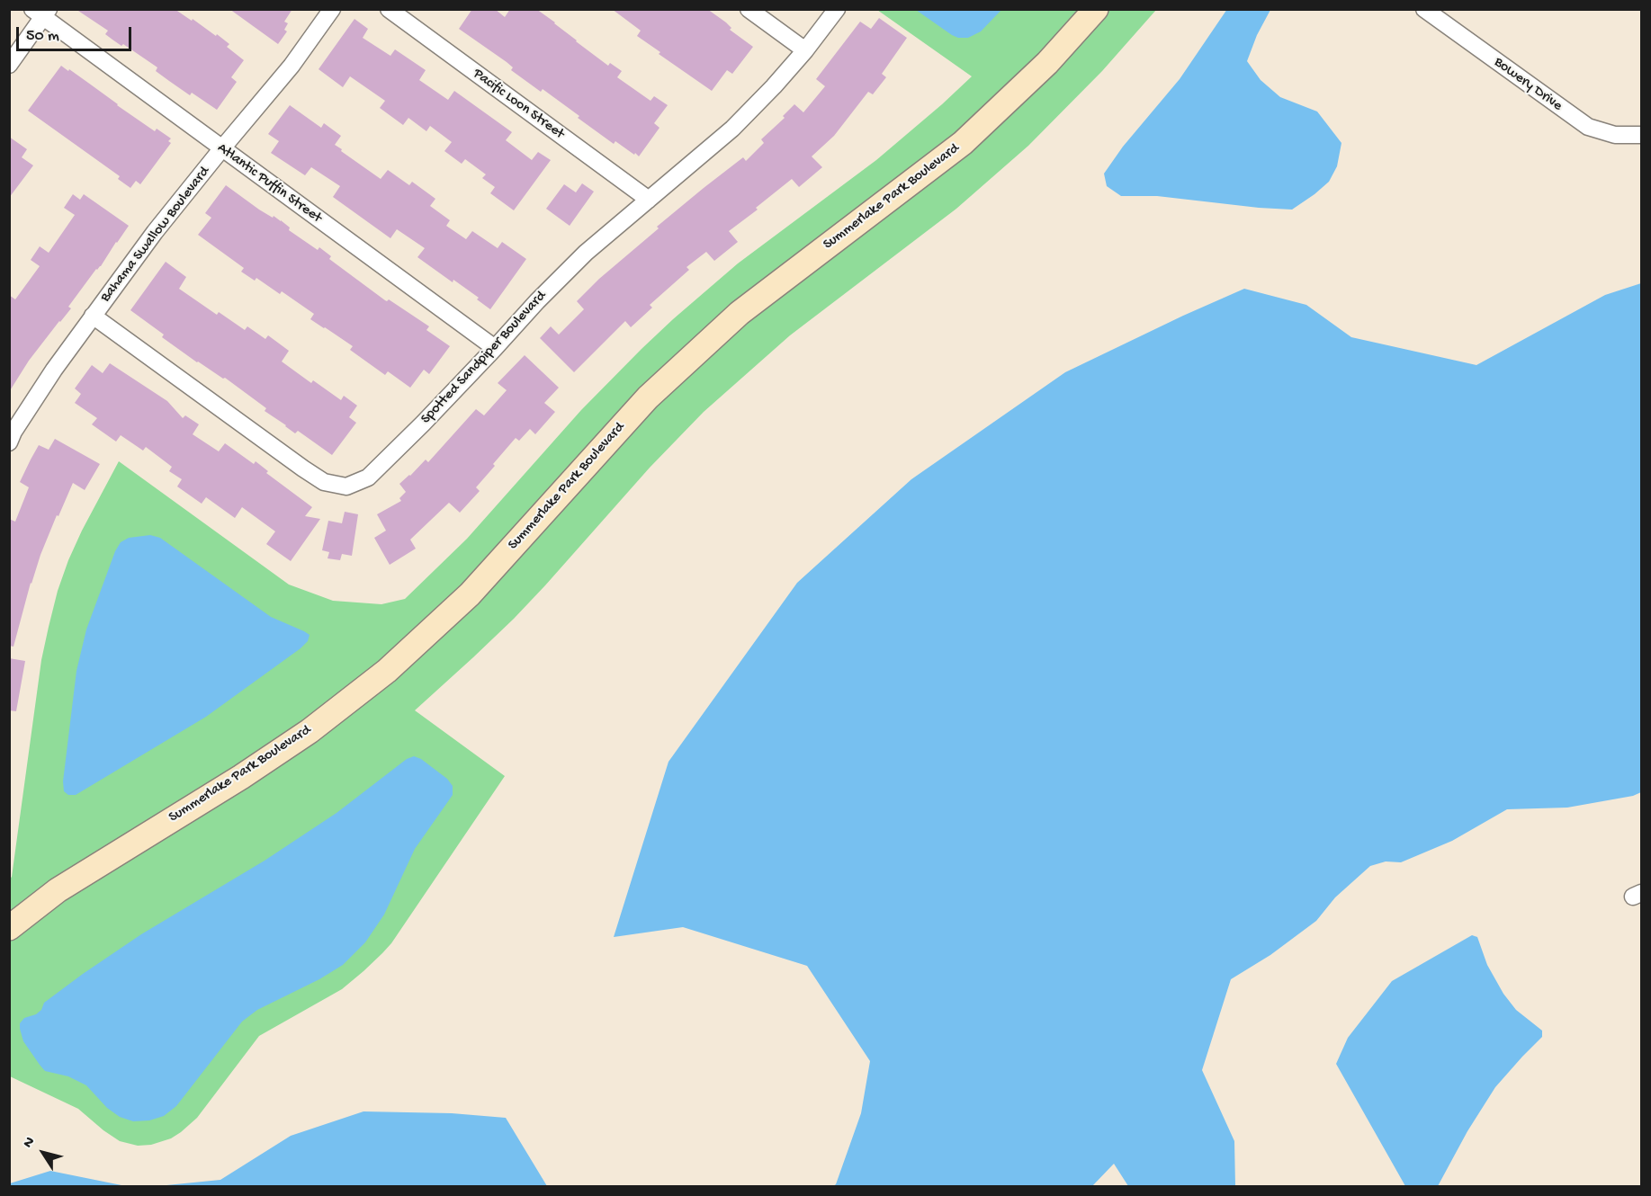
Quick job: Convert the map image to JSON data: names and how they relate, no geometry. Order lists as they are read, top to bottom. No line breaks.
{"streets":{"main road":["Summerlake Park Boulevard"],"street":["Bowery Drive","Pacific Loon Street","Atlantic Puffin Street","Bahama Swallow Boulevard","Spotted Sandpiper Boulevard"]},"crossings":[["Pacific Loon Street","Spotted Sandpiper Boulevard"],["Atlantic Puffin Street","Bahama Swallow Boulevard"],["Atlantic Puffin Street","Spotted Sandpiper Boulevard"],["Bahama Swallow Boulevard","Spotted Sandpiper Boulevard"]],"scale_bar":"50 m","north":"top left"}
